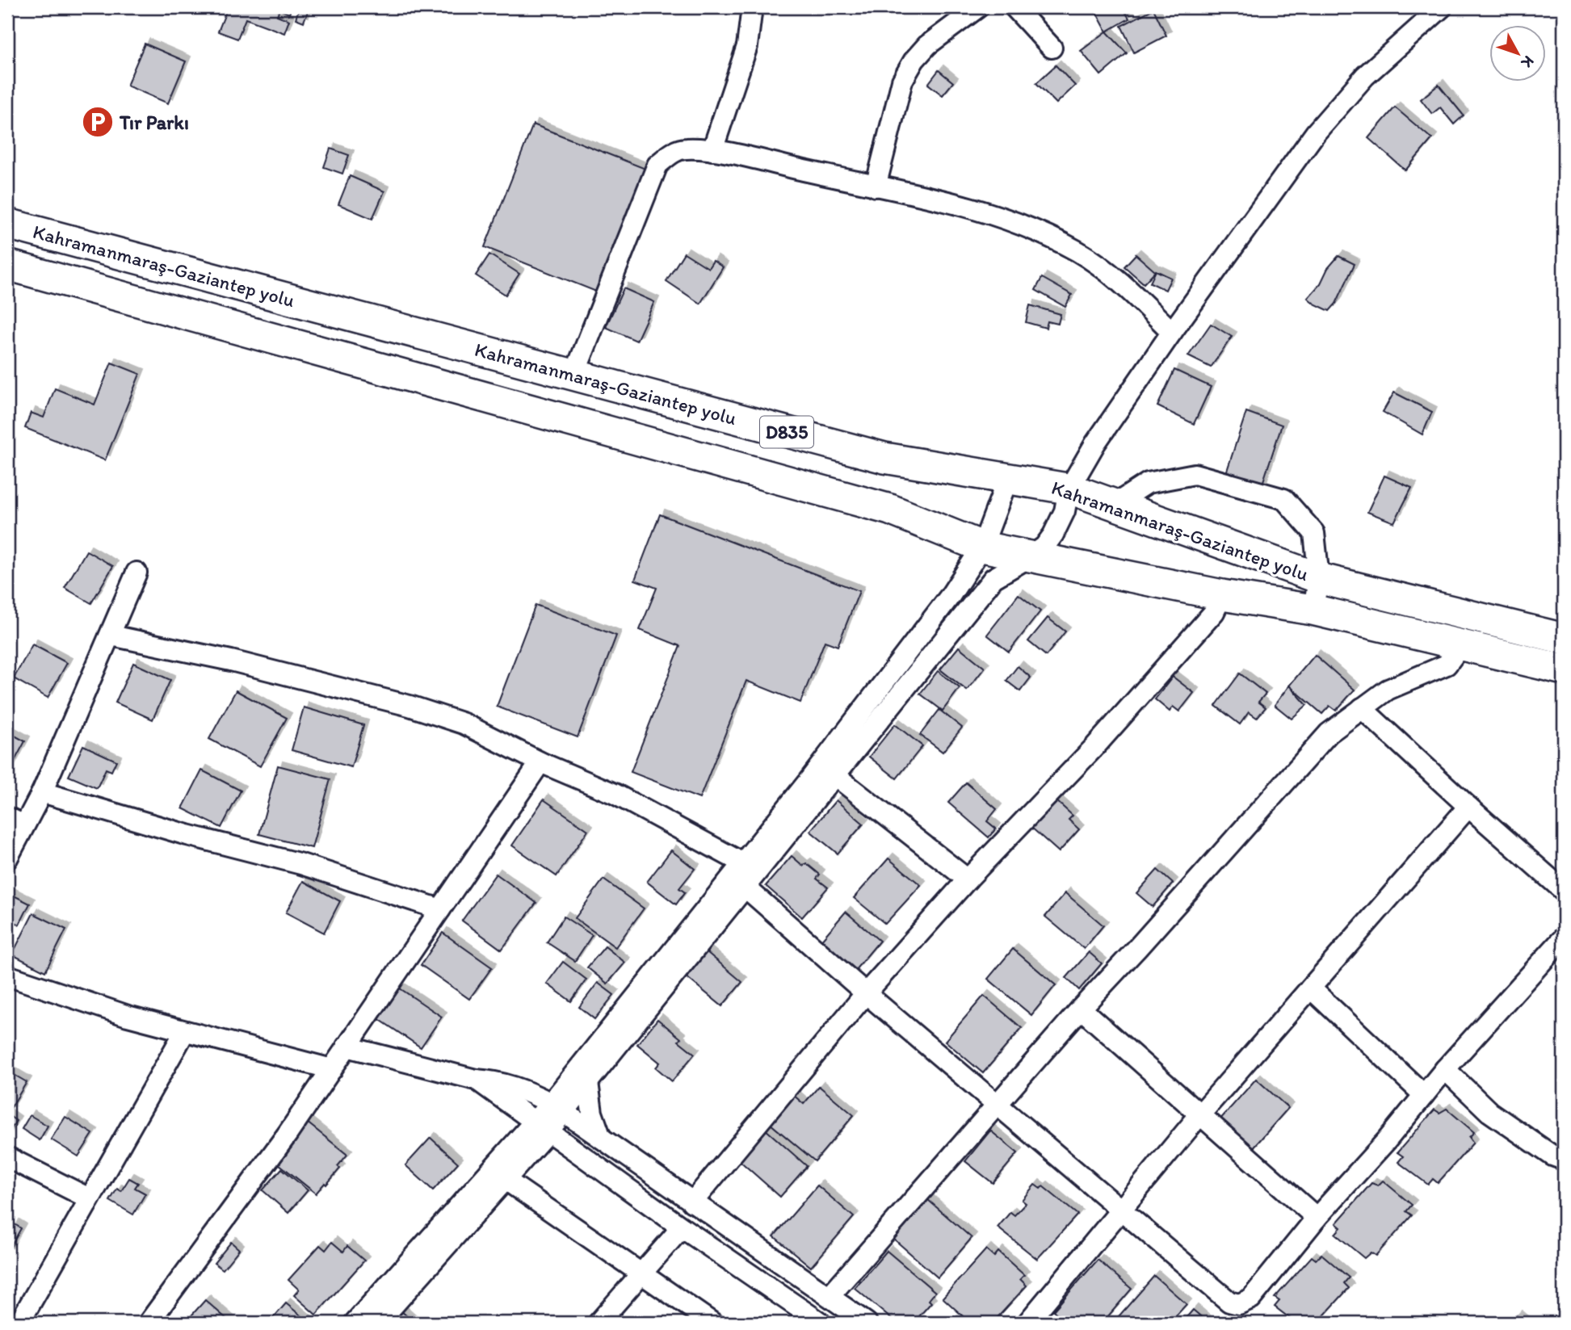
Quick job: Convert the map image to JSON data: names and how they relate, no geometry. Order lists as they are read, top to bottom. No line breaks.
{"streets":{"highway":["Kahramanmaraş-Gaziantep yolu","D835"]},"places":{"parking":["Tır Parkı"]},"north":"bottom right"}
